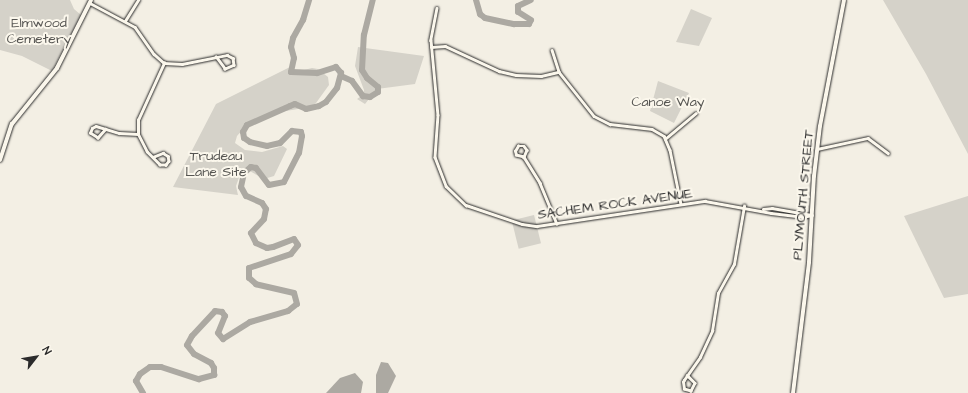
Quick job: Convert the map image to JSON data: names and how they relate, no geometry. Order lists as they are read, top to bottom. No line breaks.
{"streets":{"main road":["PLYMOUTH STREET"],"street":["SACHEM ROCK AVENUE"]},"crossings":[["PLYMOUTH STREET","SACHEM ROCK AVENUE"]],"parks":["Elmwood Cemetery","Canoe Way","Trudeau Lane Site"],"north":"top right"}
